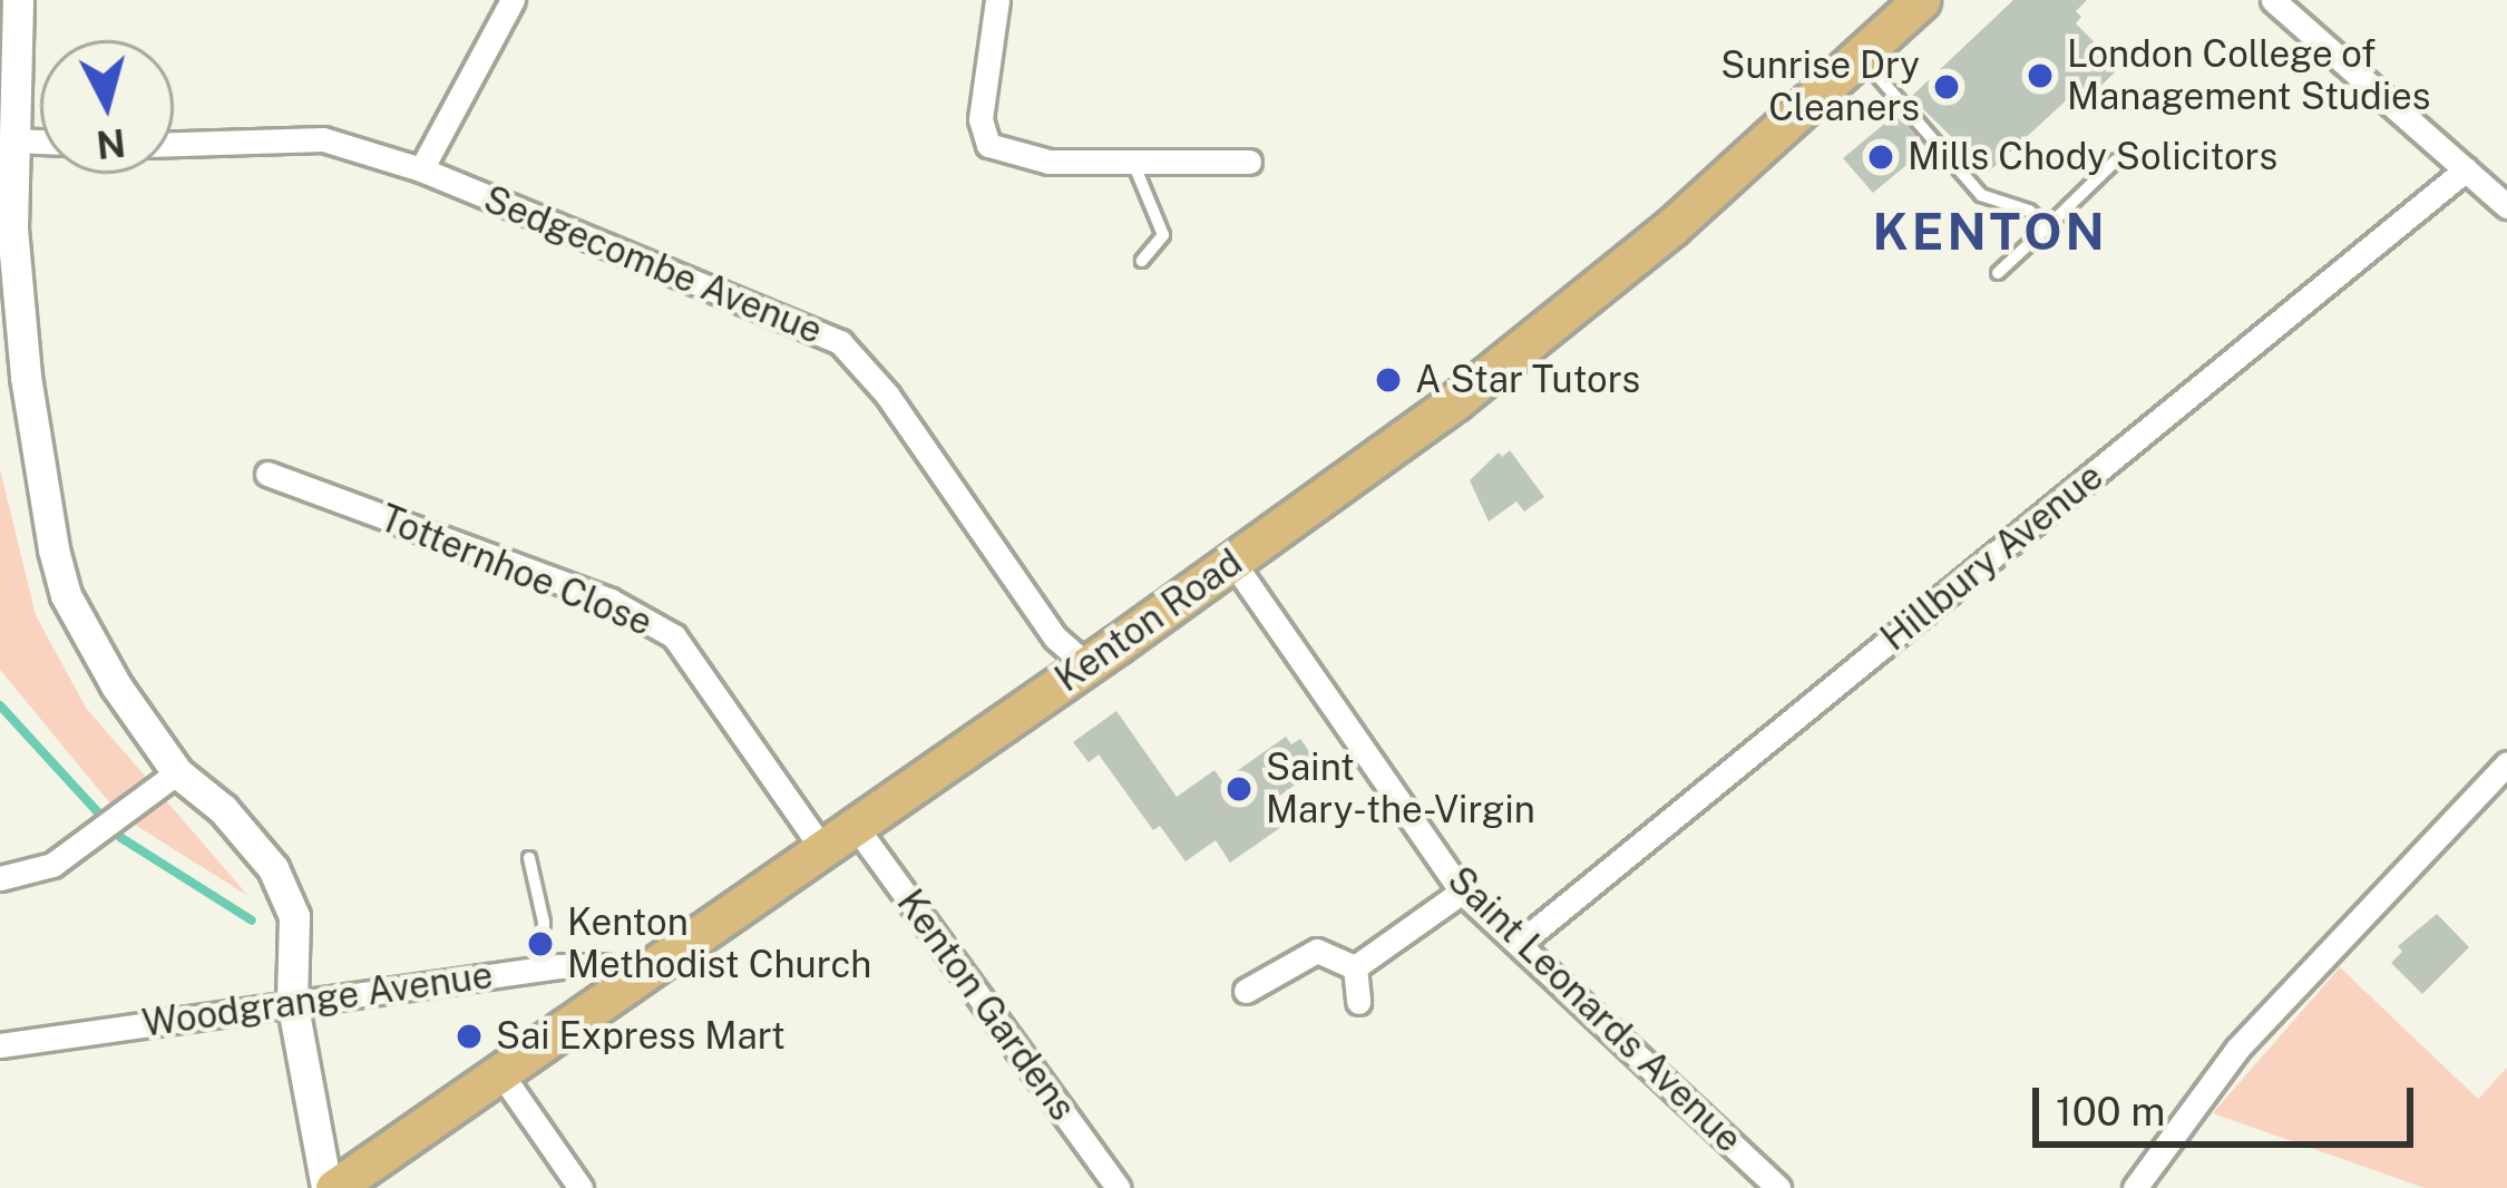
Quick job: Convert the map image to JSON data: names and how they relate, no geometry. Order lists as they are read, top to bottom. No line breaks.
{"streets":{"main road":["Kenton Road"],"street":["Sedgecombe Avenue","Hillbury Avenue","Totternhoe Close","Woodgrange Avenue","Kenton Gardens","Saint Leonards Avenue"]},"crossings":[["Sedgecombe Avenue","Kenton Road"],["Hillbury Avenue","Saint Leonards Avenue"],["Totternhoe Close","Kenton Road"],["Kenton Road","Woodgrange Avenue"],["Kenton Road","Kenton Gardens"],["Kenton Road","Saint Leonards Avenue"]],"districts":["KENTON"],"places":["London College of Management Studies","Sunrise Dry Cleaners","Mills Chody Solicitors","A Star Tutors","Saint Mary-the-Virgin","Kenton Methodist Church","Sai Express Mart"],"scale_bar":"100 m","north":"bottom"}
